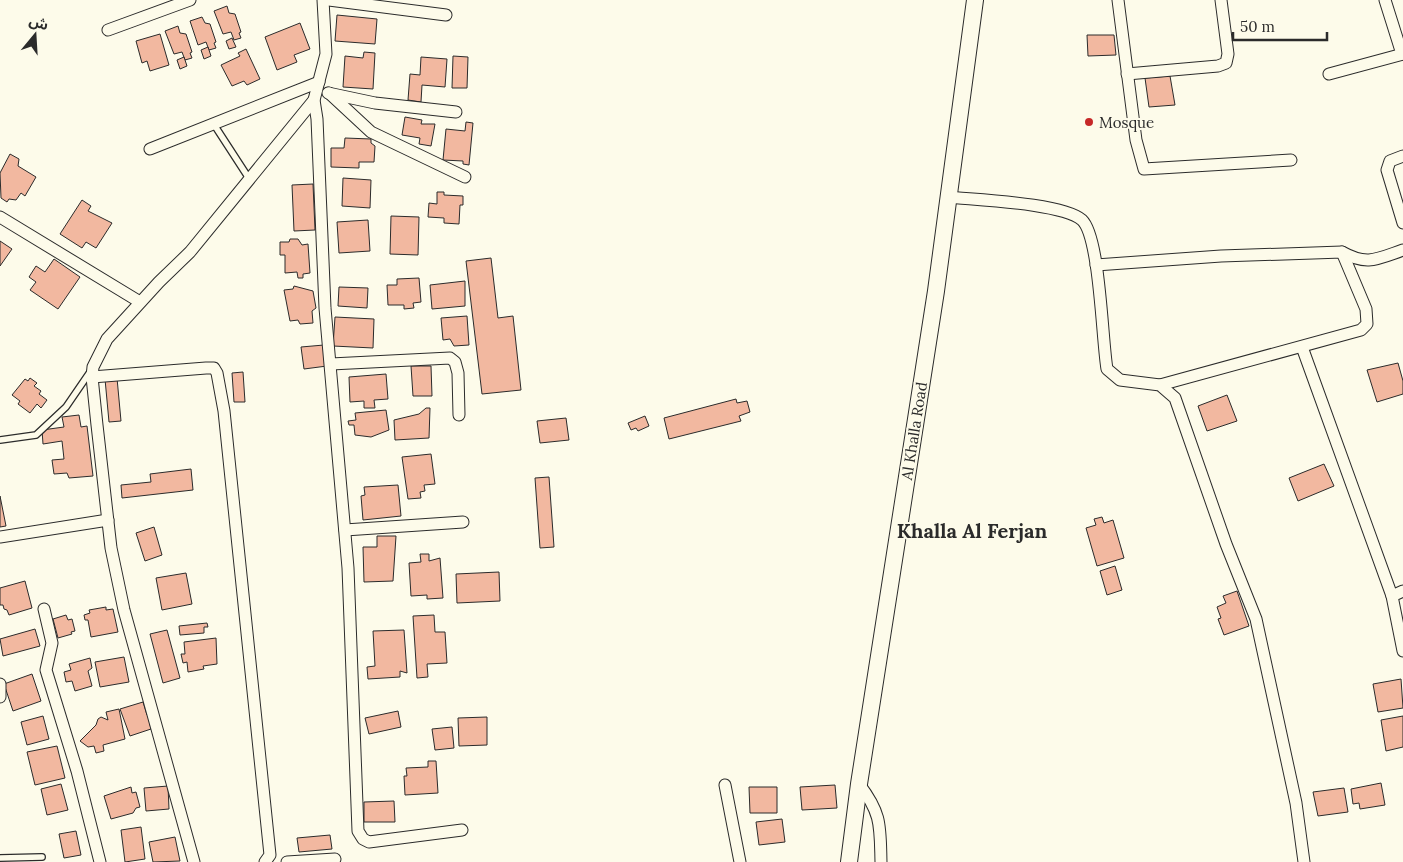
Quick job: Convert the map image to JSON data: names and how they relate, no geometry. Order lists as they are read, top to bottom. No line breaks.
{"streets":{"street":["Al Khalla Road"]},"districts":["Khalla Al Ferjan"],"places":["Mosque"],"scale_bar":"50 m","north":"top"}
